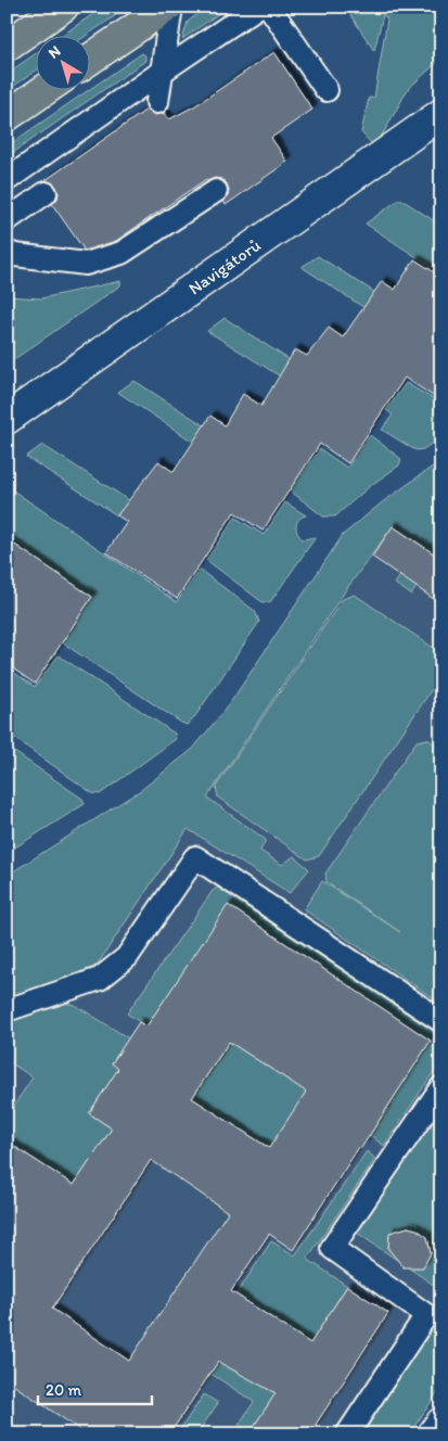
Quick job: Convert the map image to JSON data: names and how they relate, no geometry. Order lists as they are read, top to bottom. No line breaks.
{"streets":{"street":["Navigátorů"]},"scale_bar":"20 m","north":"top left"}
